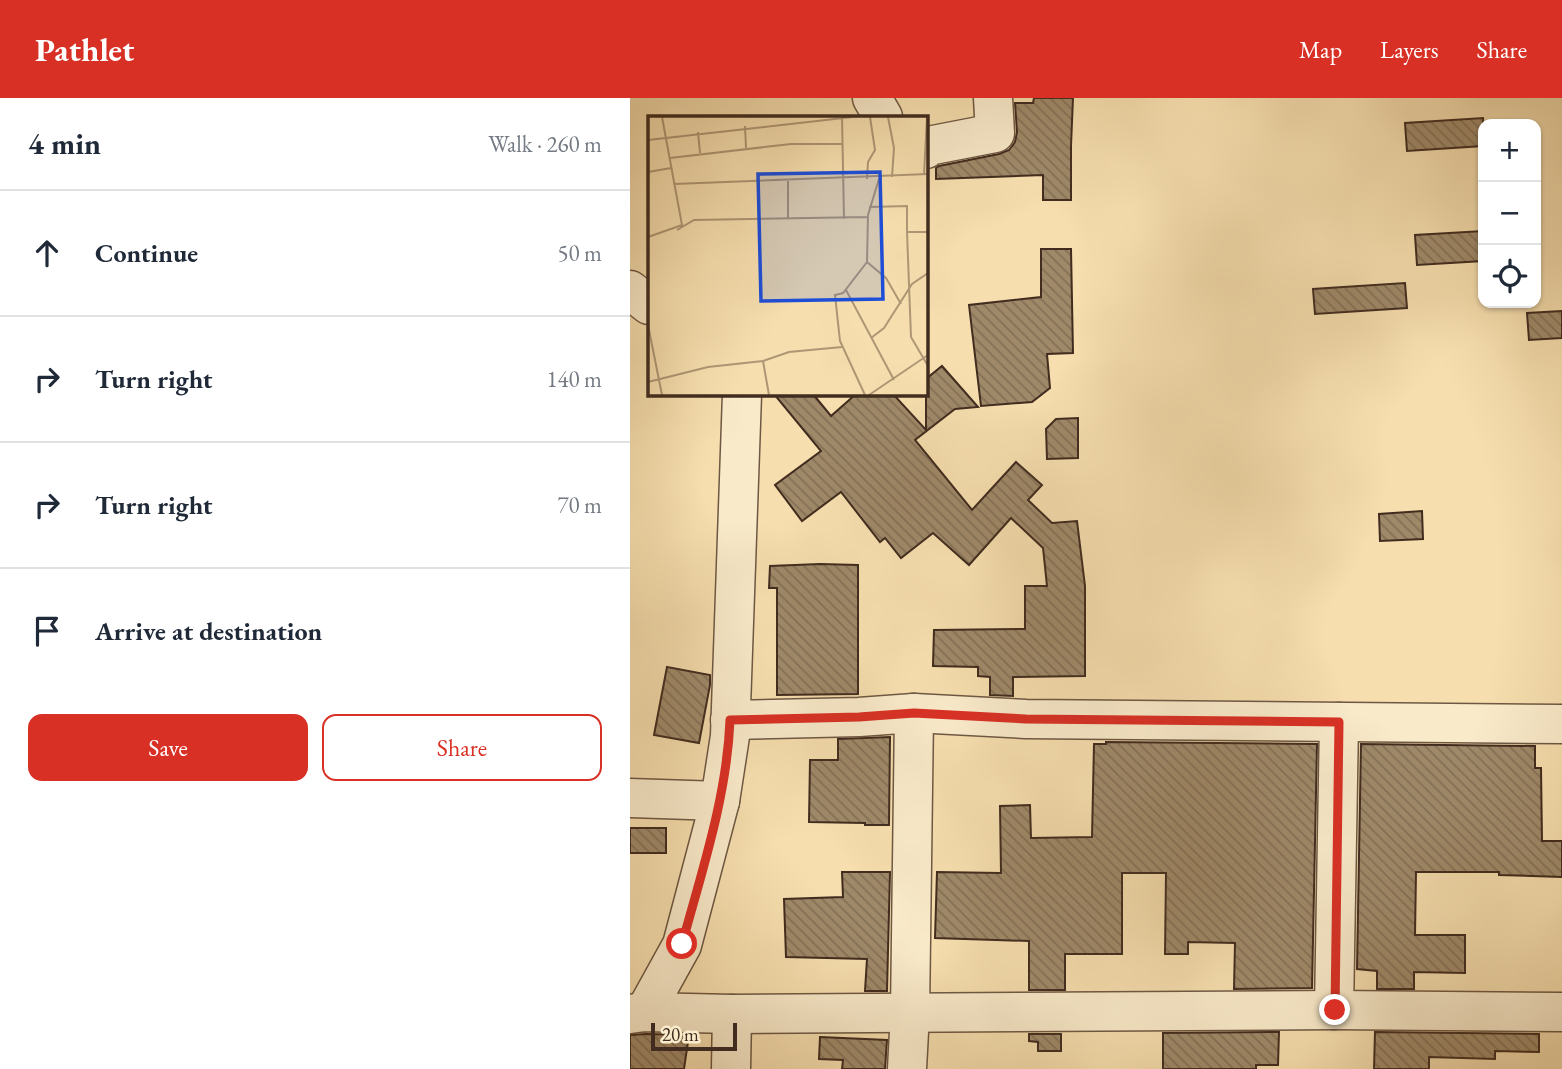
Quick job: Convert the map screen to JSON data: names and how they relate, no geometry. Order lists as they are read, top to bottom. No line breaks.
{"scale_bar":"20 m","page":{"header":"Pathlet","nav":["Map","Layers","Share"],"heading":["4 min","Walk · 260 m"],"map_buttons":["+","−"],"list":[["Continue","50 m"],["Turn right","140 m"],["Turn right","70 m"],"Arrive at destination"],"buttons":["Save","Share"],"scale":"20 m"}}
